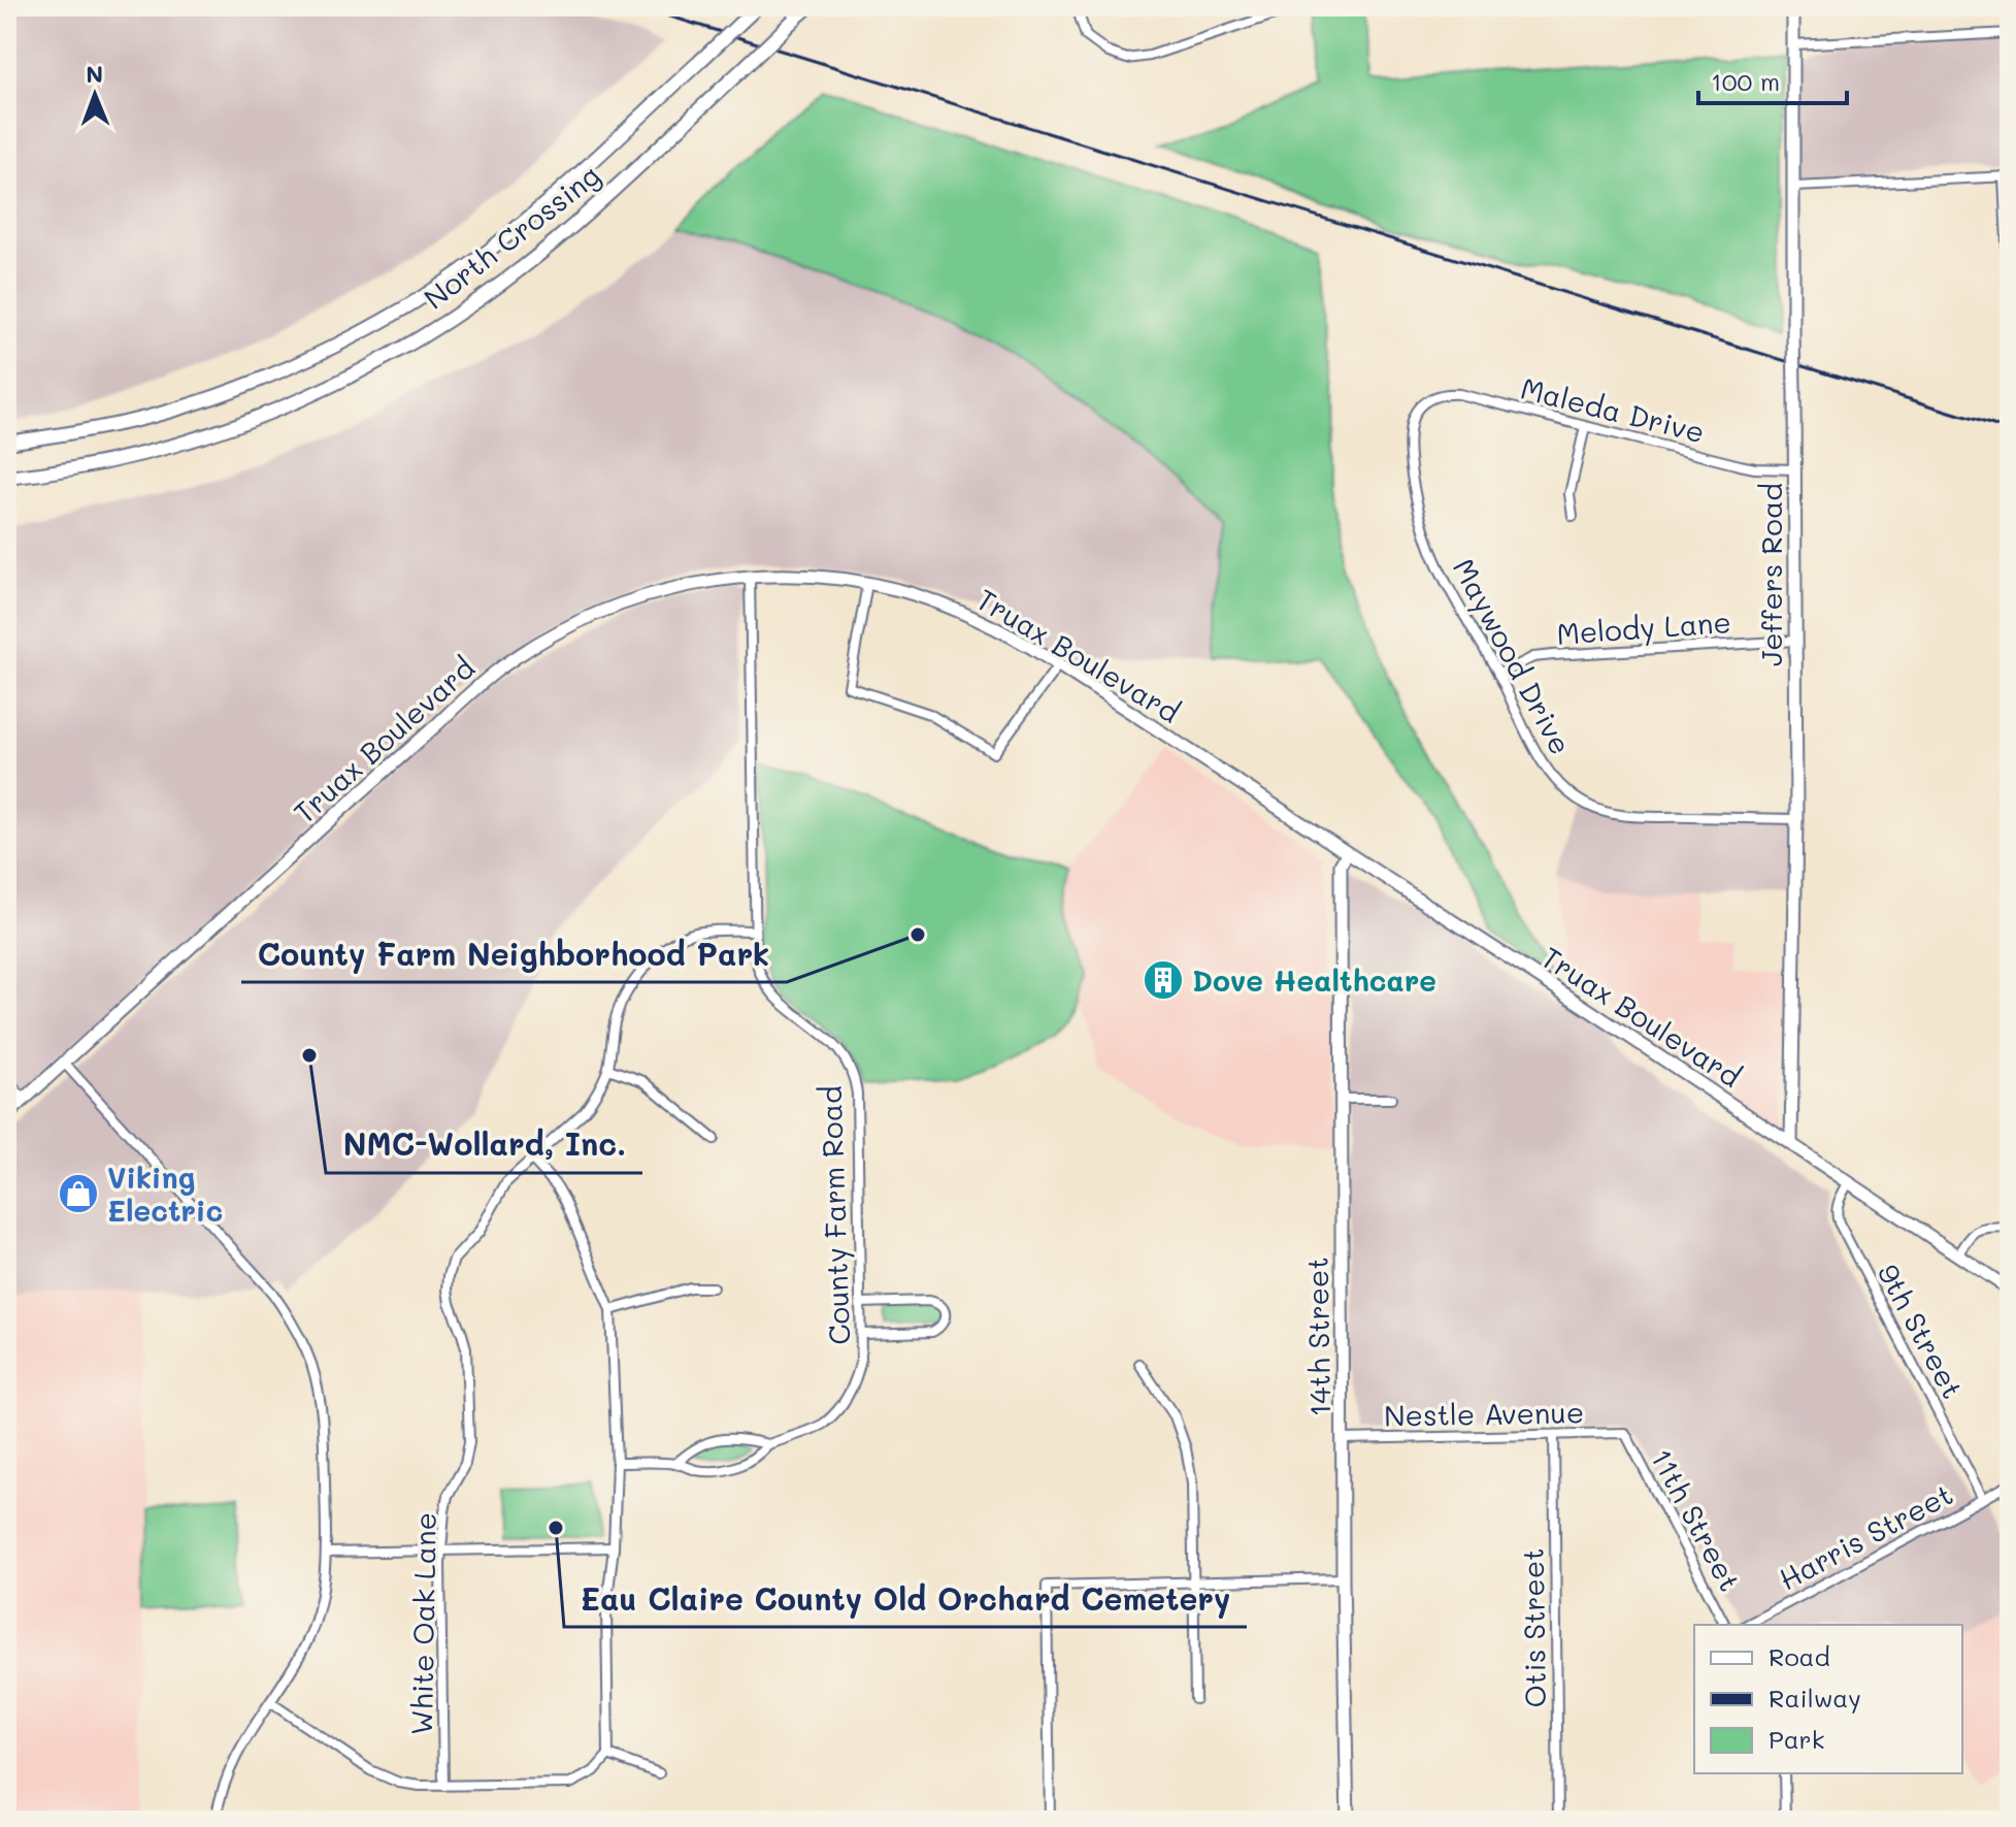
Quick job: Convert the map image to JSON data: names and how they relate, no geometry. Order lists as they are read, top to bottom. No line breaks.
{"streets":{"main road":["North Crossing","Jeffers Road","Truax Boulevard","14th Street"],"street":["Maleda Drive","Melody Lane","Maywood Drive","County Farm Road","9th Street","Nestle Avenue","11th Street","Harris Street","White Oak Lane","Otis Street"]},"crossings":[["Maleda Drive","Jeffers Road"],["Maleda Drive","Maywood Drive"],["Jeffers Road","Melody Lane"],["Jeffers Road","Truax Boulevard"],["Jeffers Road","Maywood Drive"],["Melody Lane","Maywood Drive"],["Truax Boulevard","County Farm Road"],["Truax Boulevard","9th Street"],["Truax Boulevard","14th Street"],["County Farm Road","White Oak Lane"],["9th Street","Harris Street"],["14th Street","Nestle Avenue"],["Nestle Avenue","11th Street"],["Nestle Avenue","Otis Street"]],"places":{"other":["County Farm Neighborhood Park","NMC-Wollard, Inc.","Eau Claire County Old Orchard Cemetery"],"building":["Dove Healthcare"],"shop":["Viking Electric"]},"legend":["Road","Railway","Park"],"scale_bar":"100 m","north":"top"}
